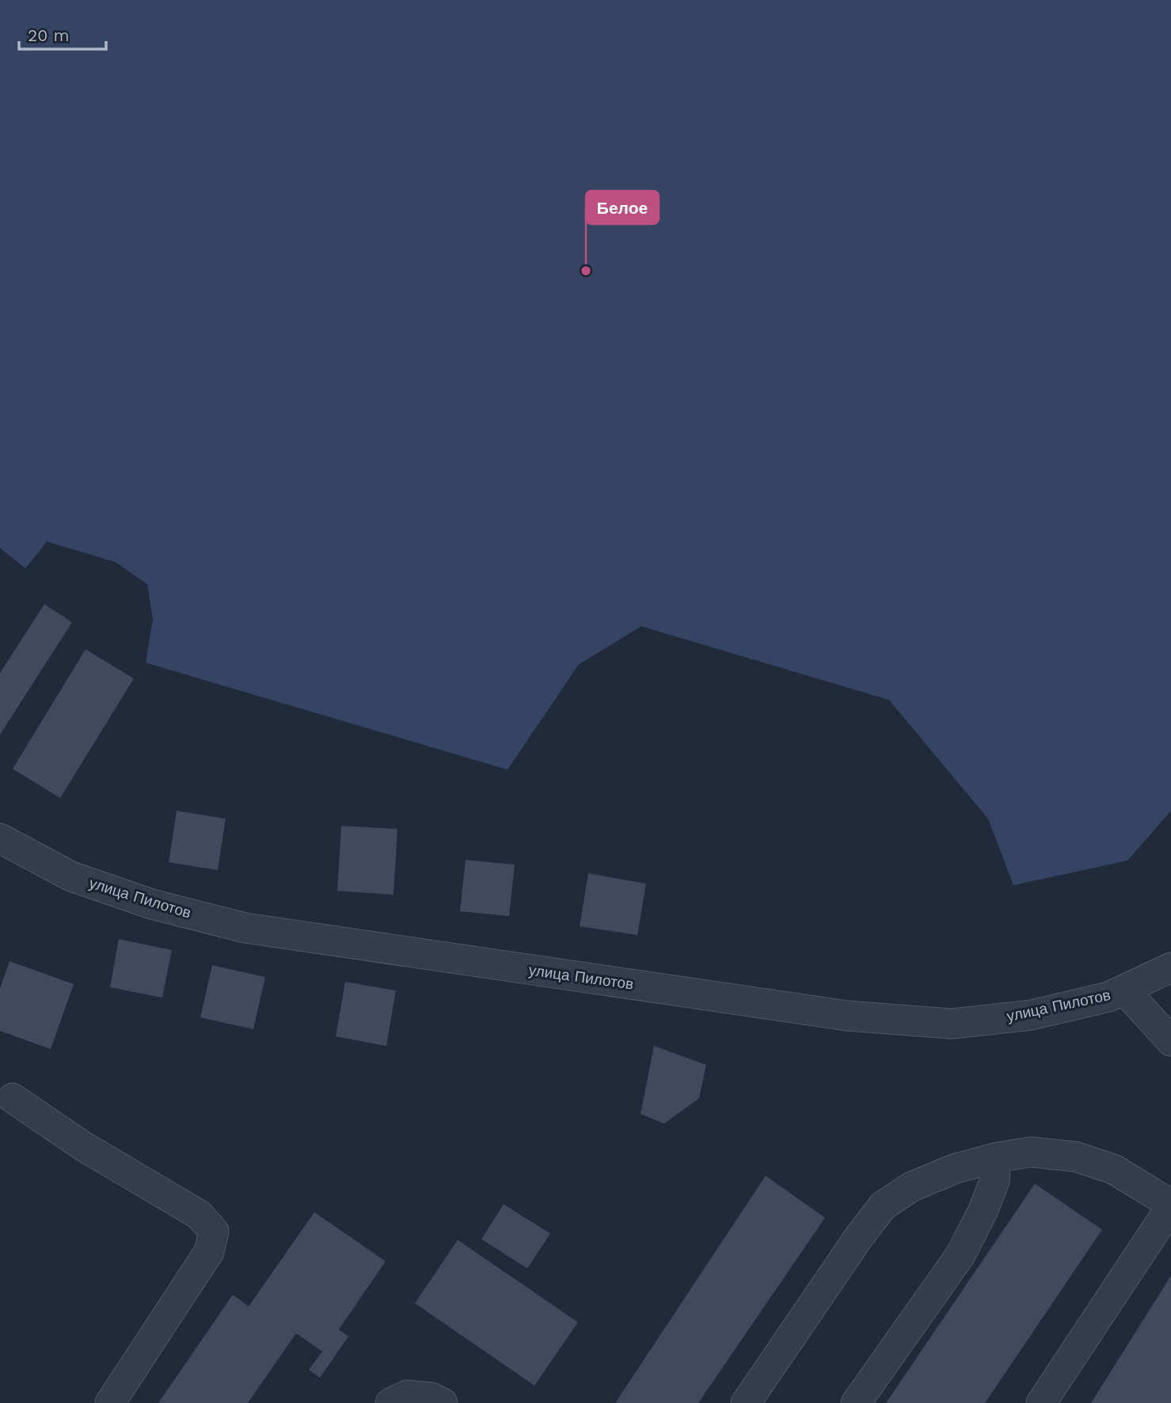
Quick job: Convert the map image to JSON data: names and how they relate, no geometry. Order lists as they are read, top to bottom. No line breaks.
{"streets":{"street":["улица Пилотов"]},"places":["Белое"],"scale_bar":"20 m"}
